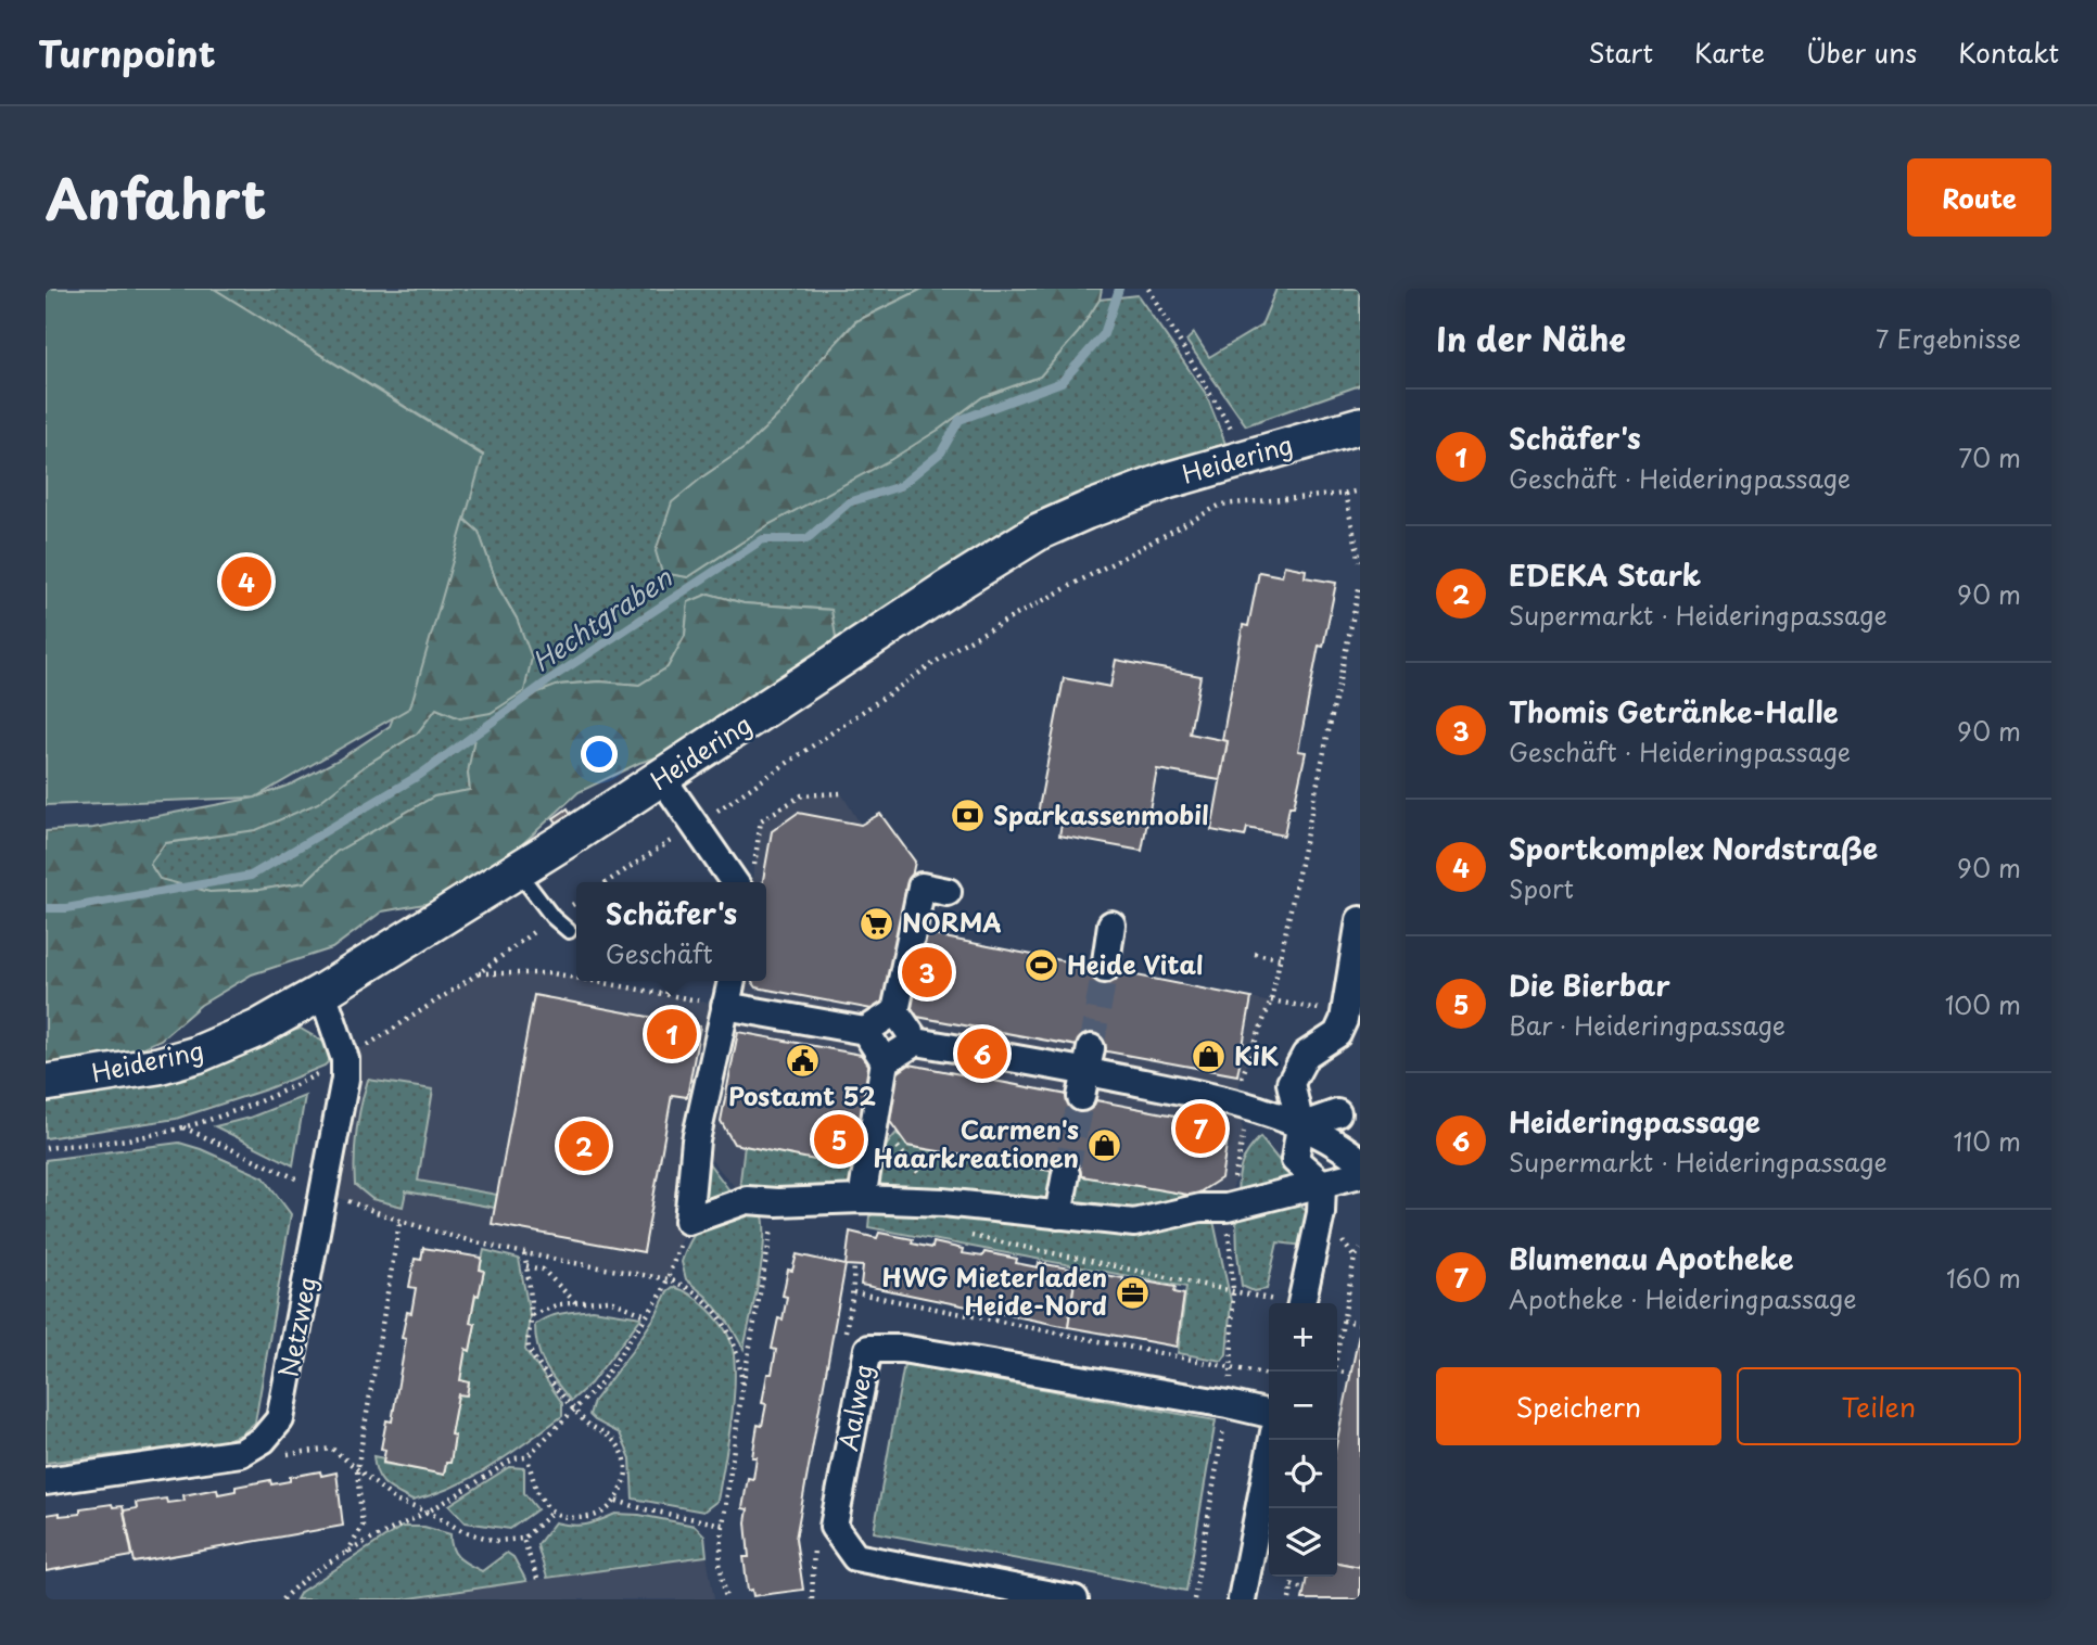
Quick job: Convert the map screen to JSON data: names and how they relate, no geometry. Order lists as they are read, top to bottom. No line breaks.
{"streets":{"street":["Heidering","Netzweg","Aalweg"]},"crossings":[["Heidering","Netzweg"]],"water":["Hechtgraben"],"places":{"bank":["Sparkassenmobil"],"supermarket":["NORMA"],"sports":["Heide Vital"],"shop":["KiK","Carmen's Haarkreationen"],"public building":["Postamt 52"],"office":["HWG Mieterladen Heide-Nord"]},"page":{"header":"Turnpoint","nav":["Start","Karte","Über uns","Kontakt"],"title":"Anfahrt","buttons":["Route",["Speichern","Teilen"]],"heading":["In der Nähe","7 Ergebnisse"],"list":[{"mark":"1","name":"Schäfer's","note":"Geschäft · Heideringpassage","value":"70 m"},{"mark":"2","name":"EDEKA Stark","note":"Supermarkt · Heideringpassage","value":"90 m"},{"mark":"3","name":"Thomis Getränke-Halle","note":"Geschäft · Heideringpassage","value":"90 m"},{"mark":"4","name":"Sportkomplex Nordstraße","note":"Sport","value":"90 m"},{"mark":"5","name":"Die Bierbar","note":"Bar · Heideringpassage","value":"100 m"},{"mark":"6","name":"Heideringpassage","note":"Supermarkt · Heideringpassage","value":"110 m"},{"mark":"7","name":"Blumenau Apotheke","note":"Apotheke · Heideringpassage","value":"160 m"}],"pins":["4","3","1","6","7","5","2"],"popup":["Schäfer's","Geschäft"],"map_buttons":["+","−"]}}
